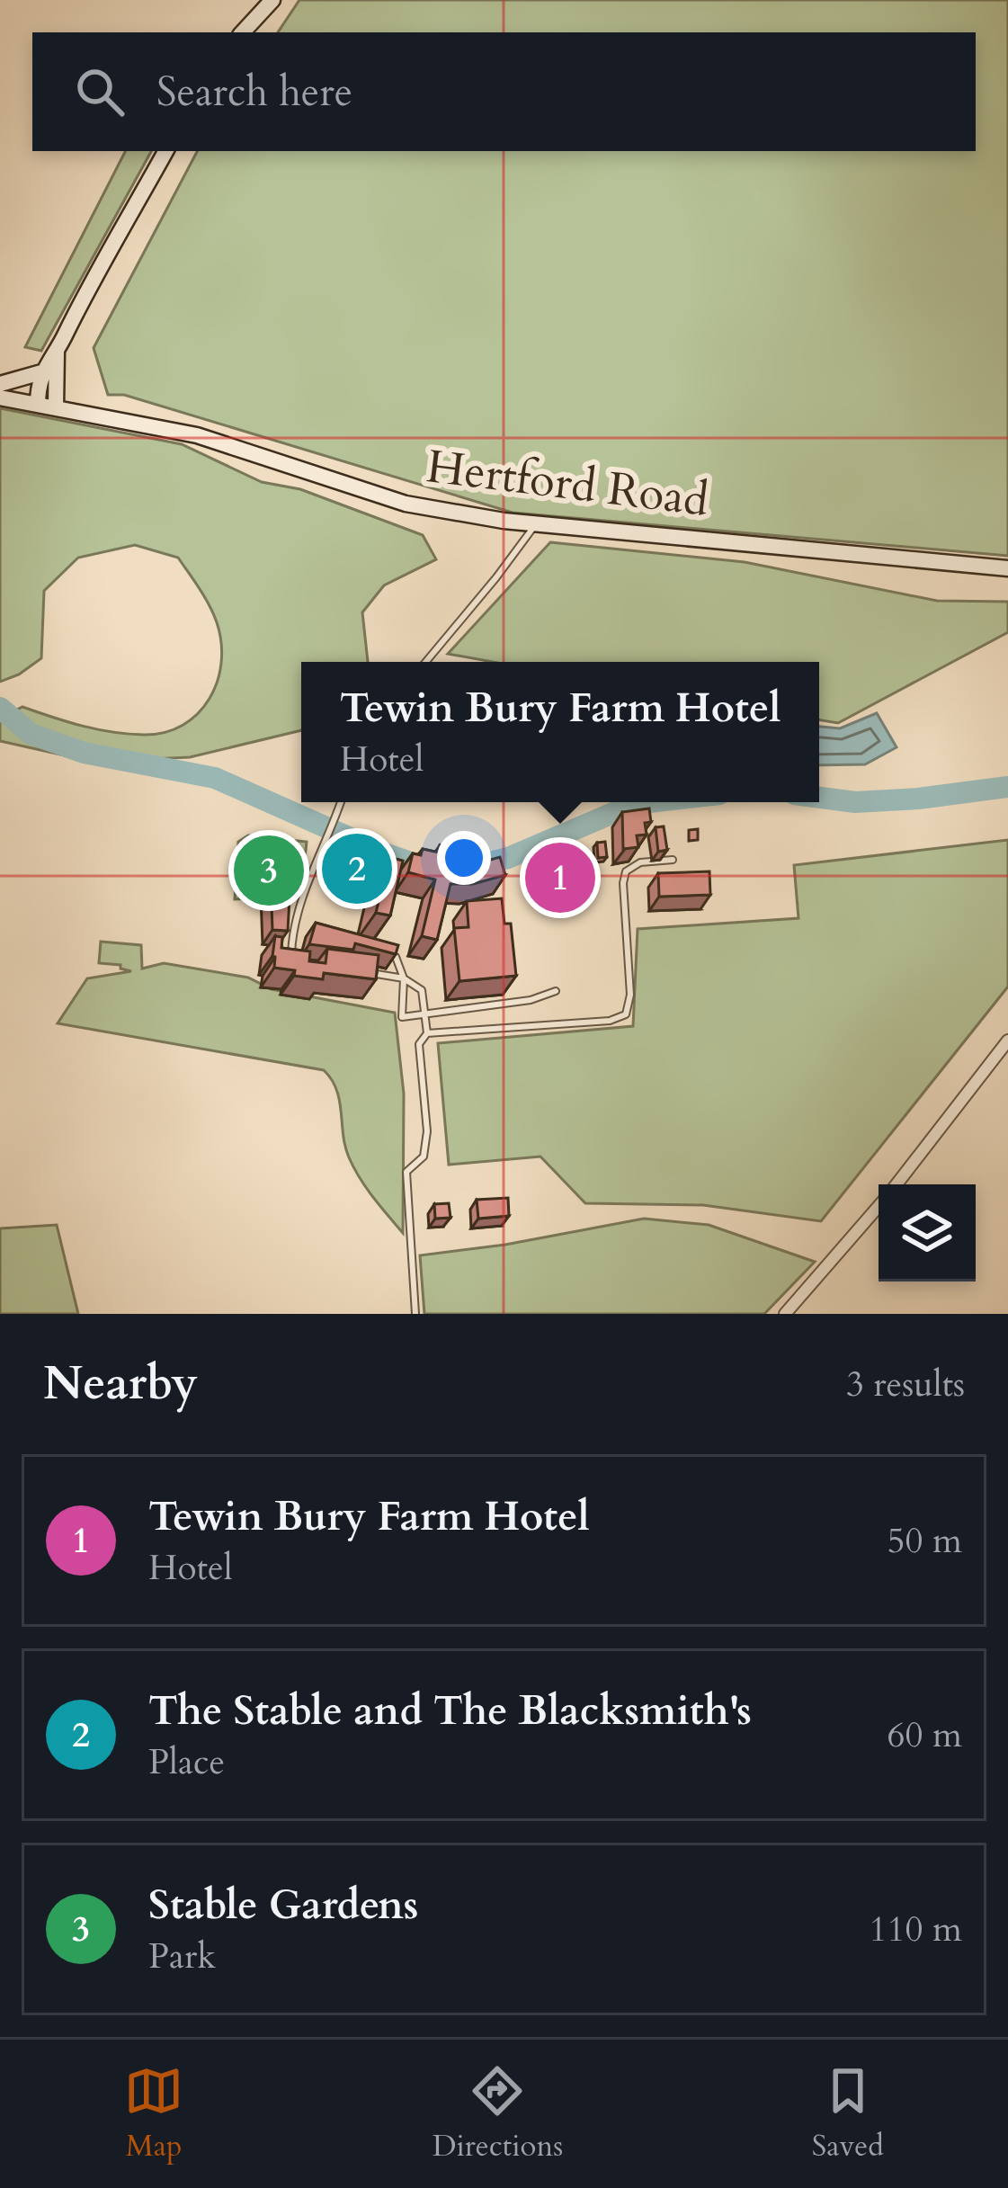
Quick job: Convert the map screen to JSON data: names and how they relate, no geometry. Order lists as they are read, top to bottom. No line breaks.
{"streets":{"main road":["Hertford Road"]},"page":{"search":"Search here","popup":["Tewin Bury Farm Hotel","Hotel"],"pins":["2","3","1"],"heading":["Nearby","3 results"],"list":[{"mark":"1","name":"Tewin Bury Farm Hotel","note":"Hotel","value":"50 m"},{"mark":"2","name":"The Stable and The Blacksmith's","note":"Place","value":"60 m"},{"mark":"3","name":"Stable Gardens","note":"Park","value":"110 m"}],"nav":["Map","Directions","Saved"]}}
